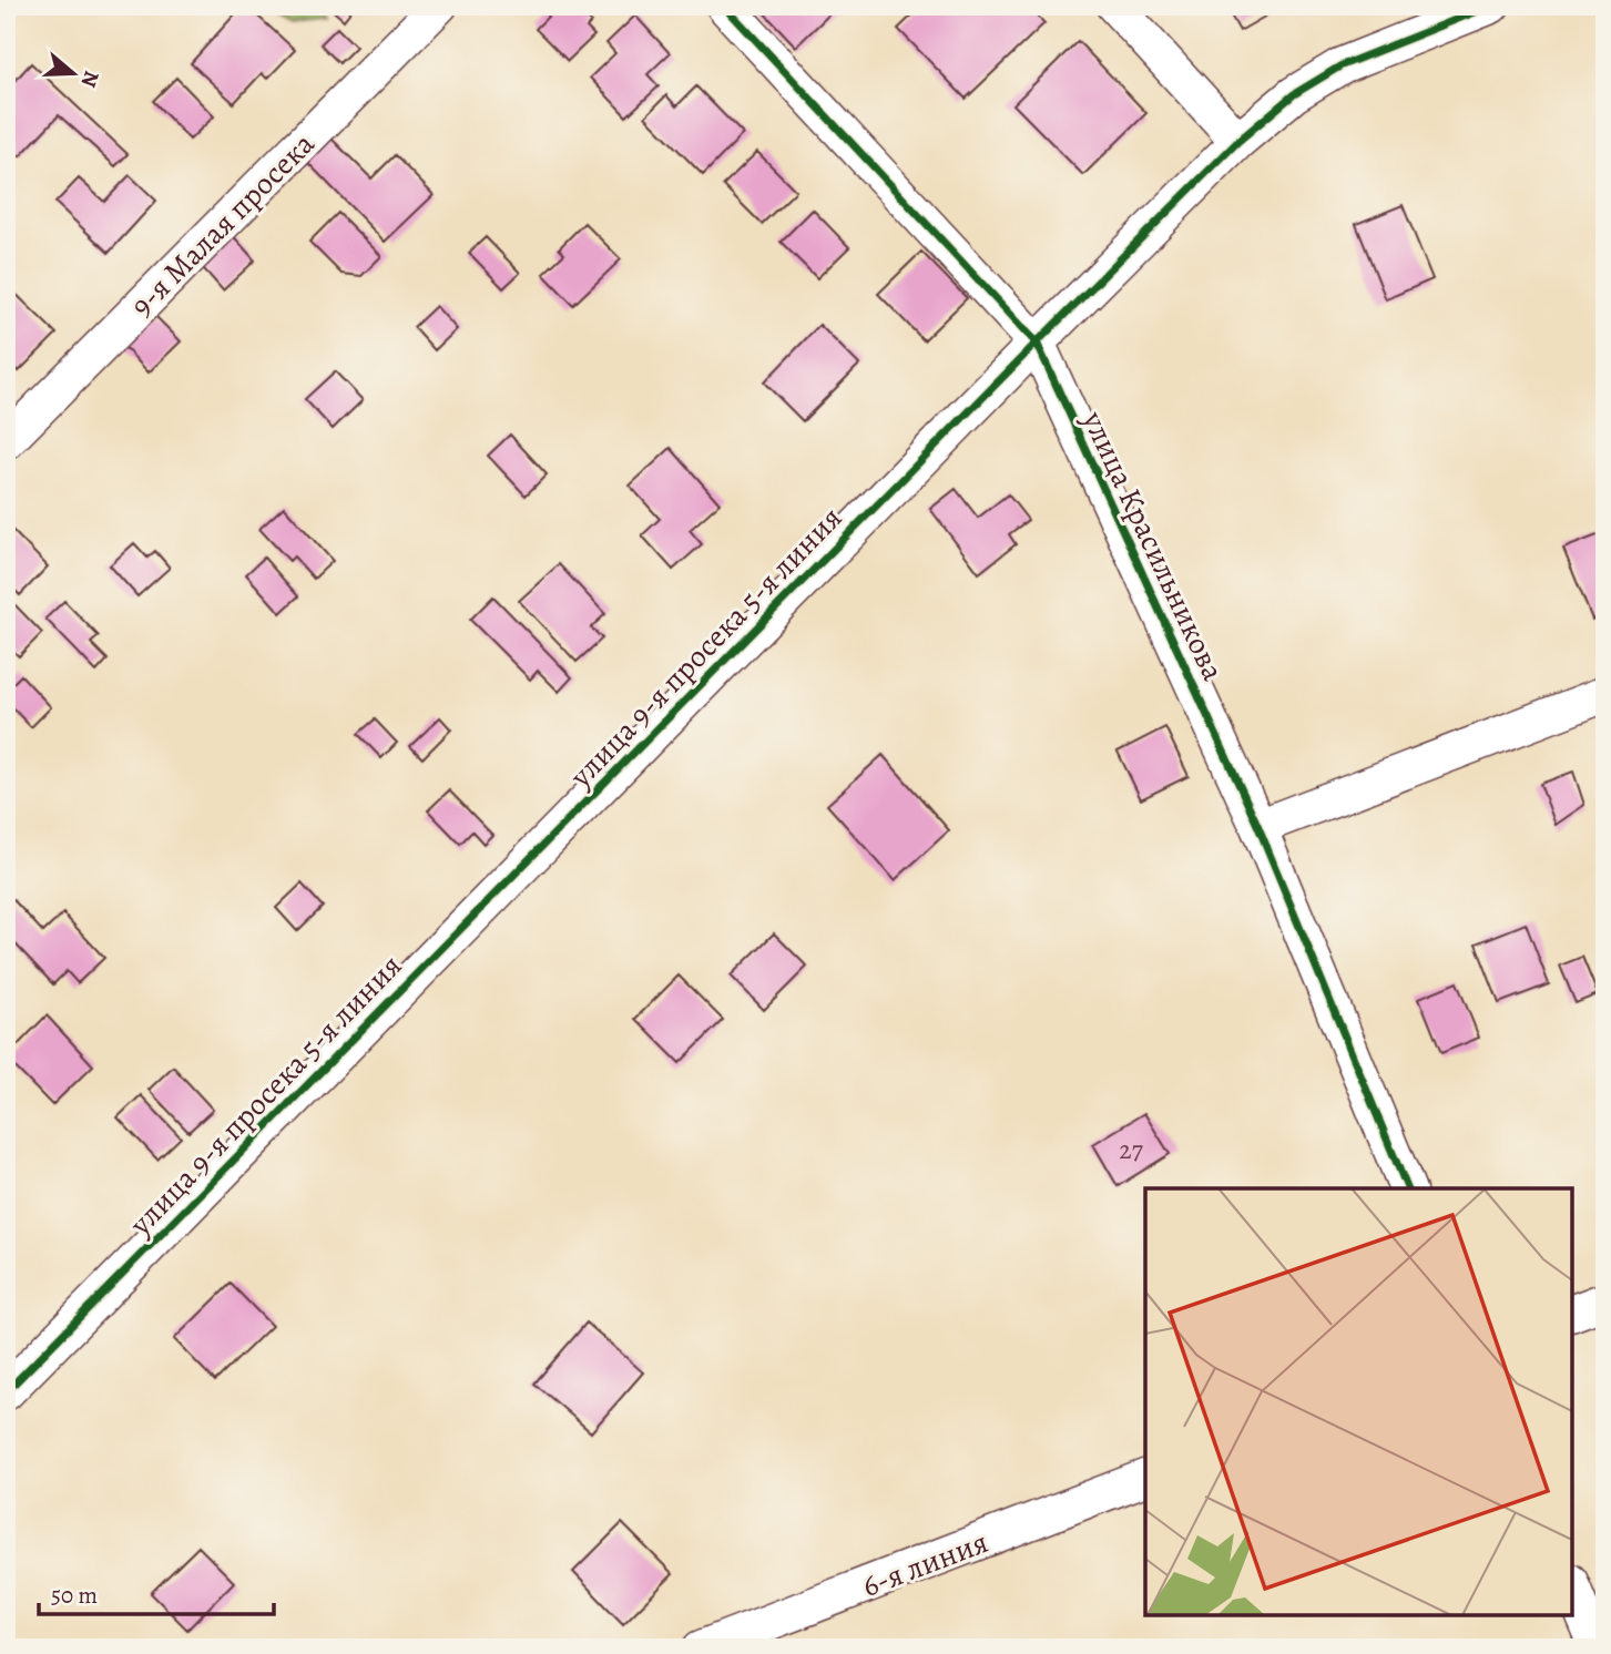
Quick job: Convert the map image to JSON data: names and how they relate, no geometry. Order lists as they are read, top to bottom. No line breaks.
{"streets":{"street":["9-я Малая просека","улица Красильникова","улица 9-я просека 5-я линия","6-я линия"]},"crossings":[["улица Красильникова","улица 9-я просека 5-я линия"]],"house_numbers":["27"],"scale_bar":"50 m","north":"right"}
